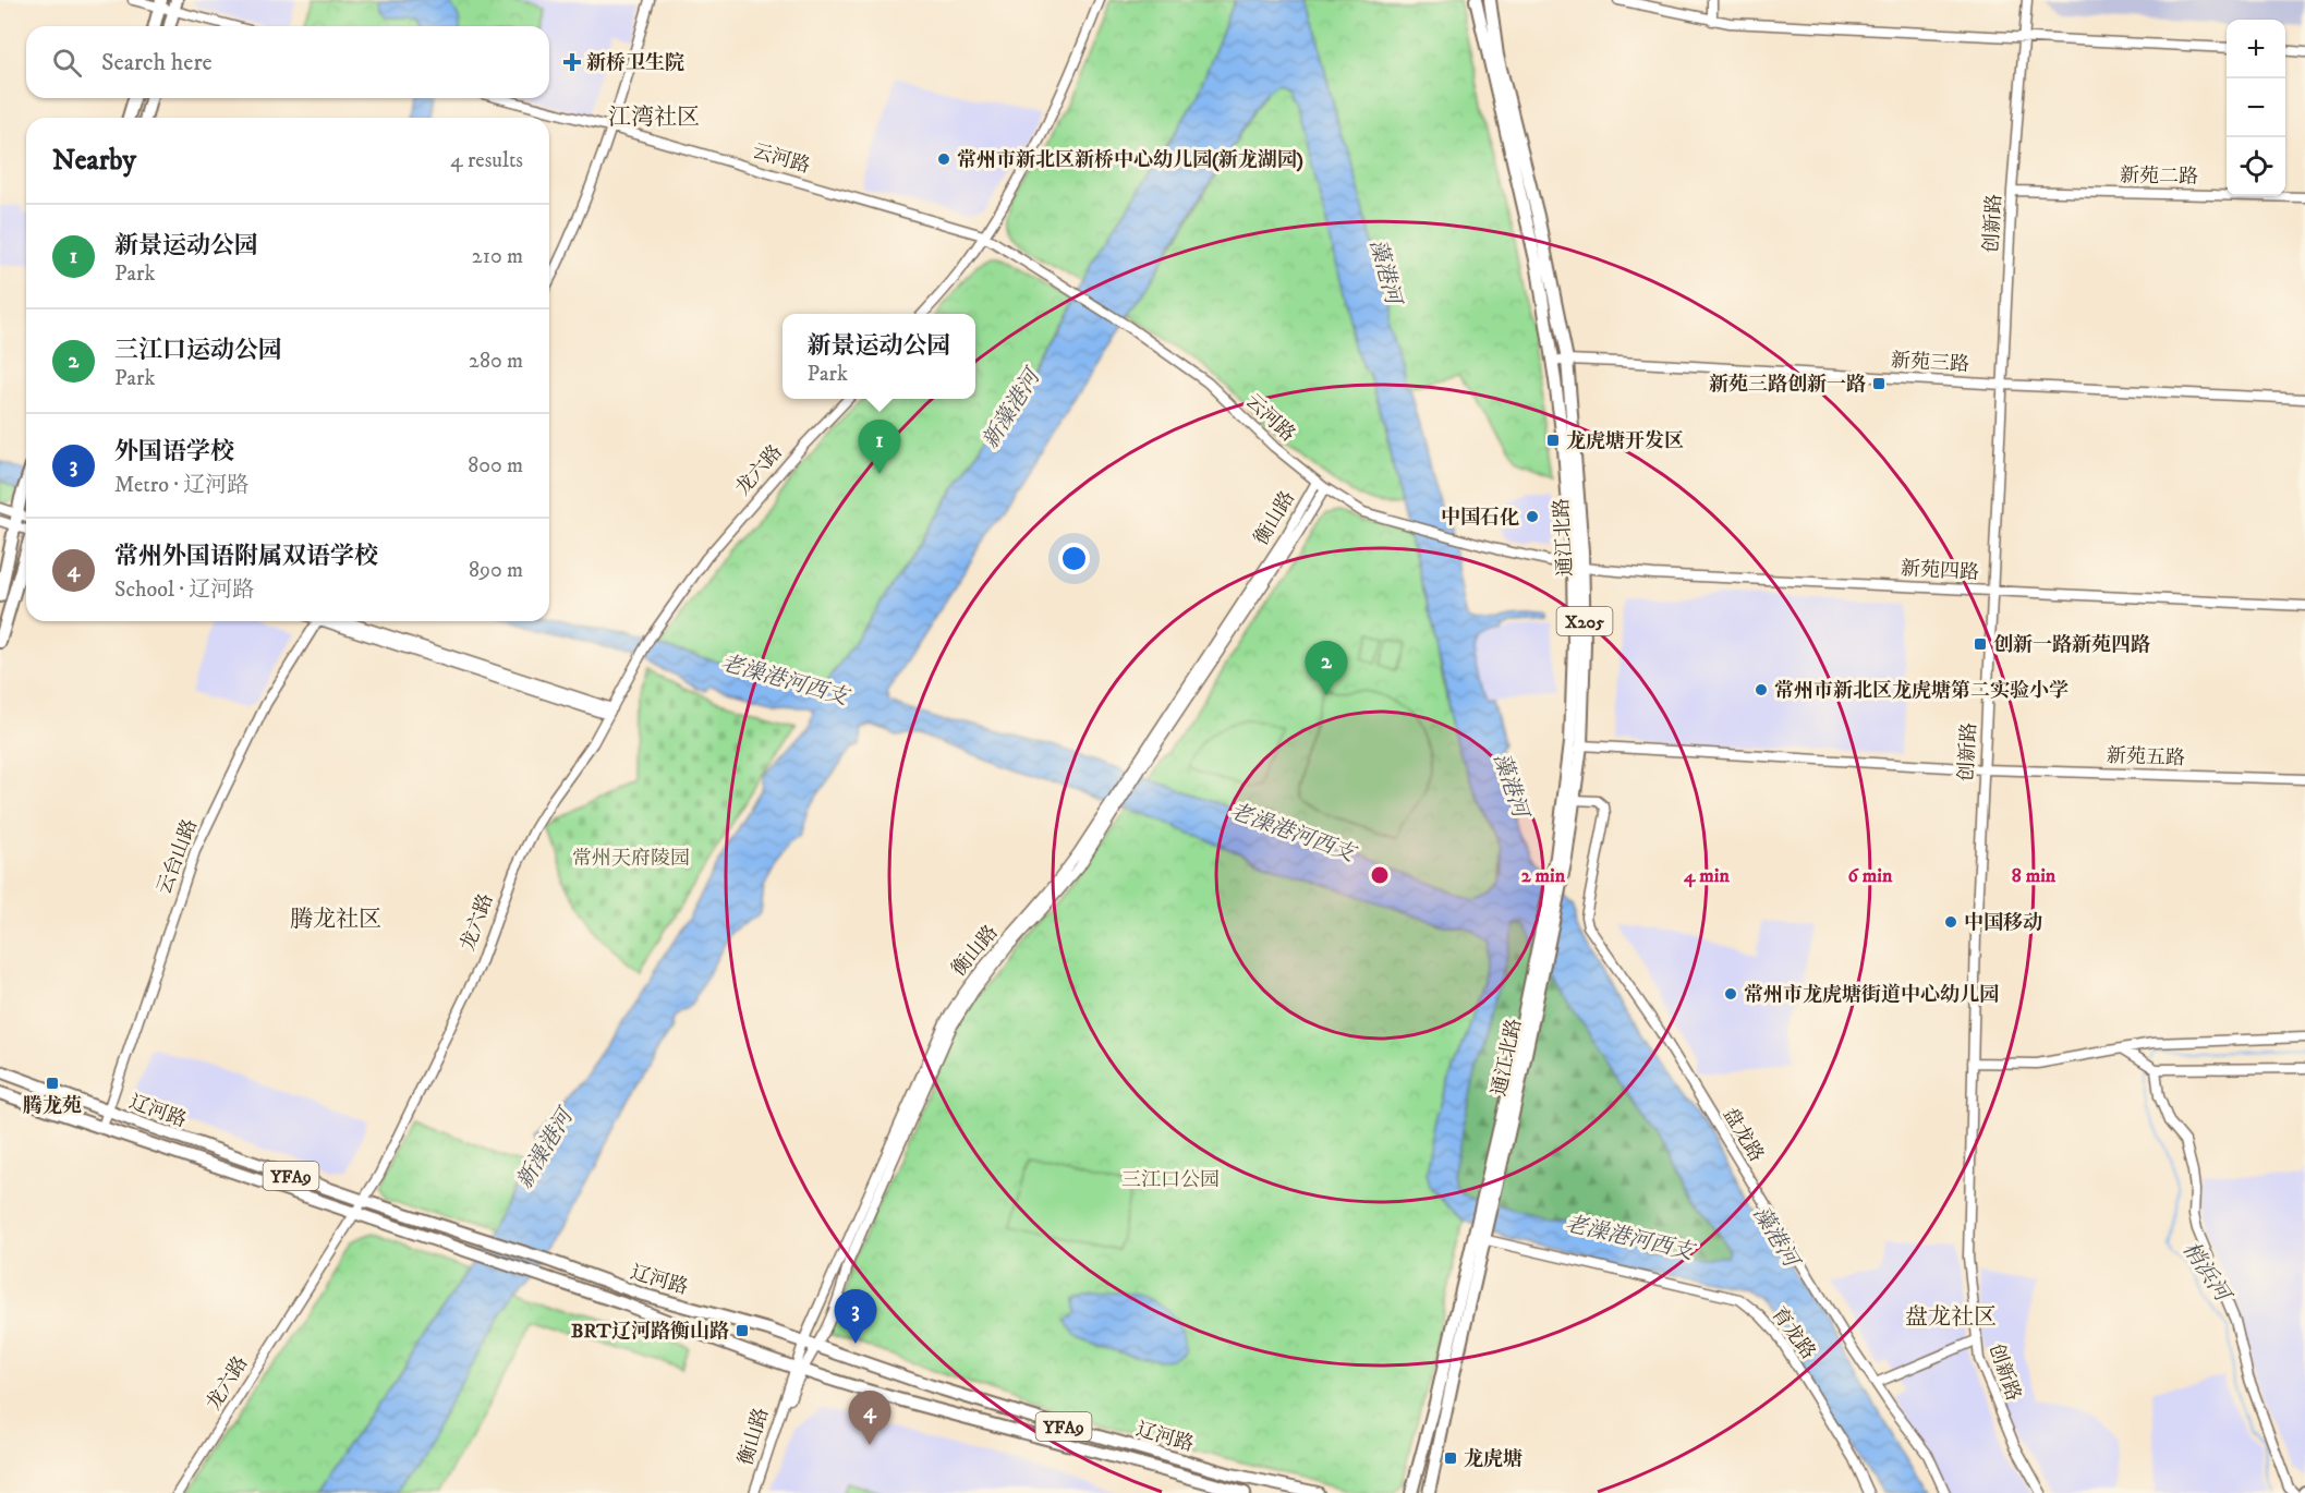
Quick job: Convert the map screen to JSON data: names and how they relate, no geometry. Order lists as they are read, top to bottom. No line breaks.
{"streets":{"main road":["通江北路","X205","辽河路","YFA9"],"street":["云河路","新苑二路","创新路","新苑三路","龙六路","衡山路","新苑四路","新苑五路","云台山路","盘龙路","育龙路"]},"crossings":[["云河路","衡山路"],["云河路","通江北路"],["云河路","新苑四路"],["新苑二路","创新路"],["创新路","新苑三路"],["创新路","新苑四路"],["创新路","新苑五路"],["新苑三路","通江北路"],["龙六路","辽河路"],["衡山路","辽河路"],["通江北路","新苑四路"],["通江北路","新苑五路"],["通江北路","盘龙路"],["云台山路","辽河路"]],"districts":["江湾社区","腾龙社区","盘龙社区"],"water":["藻港河","新藻港河","老澡港河西支","新澡港河","梢浜河"],"parks":["常州天府陵园","三江口公园"],"places":{"health":["新桥卫生院"],"other":["常州市新北区新桥中心幼儿园(新龙湖园)","中国石化","常州市新北区龙虎塘第二实验小学","中国移动","常州市龙虎塘街道中心幼儿园"],"transit":["新苑三路创新一路","龙虎塘开发区","创新一路新苑四路","腾龙苑","BRT辽河路衡山路","龙虎塘"]},"page":{"map_buttons":["+","−"],"search":"Search here","heading":["Nearby","4 results"],"list":[{"mark":"1","name":"新景运动公园","note":"Park","value":"210 m"},{"mark":"2","name":"三江口运动公园","note":"Park","value":"280 m"},{"mark":"3","name":"外国语学校","note":"Metro · 辽河路","value":"800 m"},{"mark":"4","name":"常州外国语附属双语学校","note":"School · 辽河路","value":"890 m"}],"popup":["新景运动公园","Park"],"pins":["1","2","3","4"]},"rings":["2 min","4 min","6 min","8 min"]}
